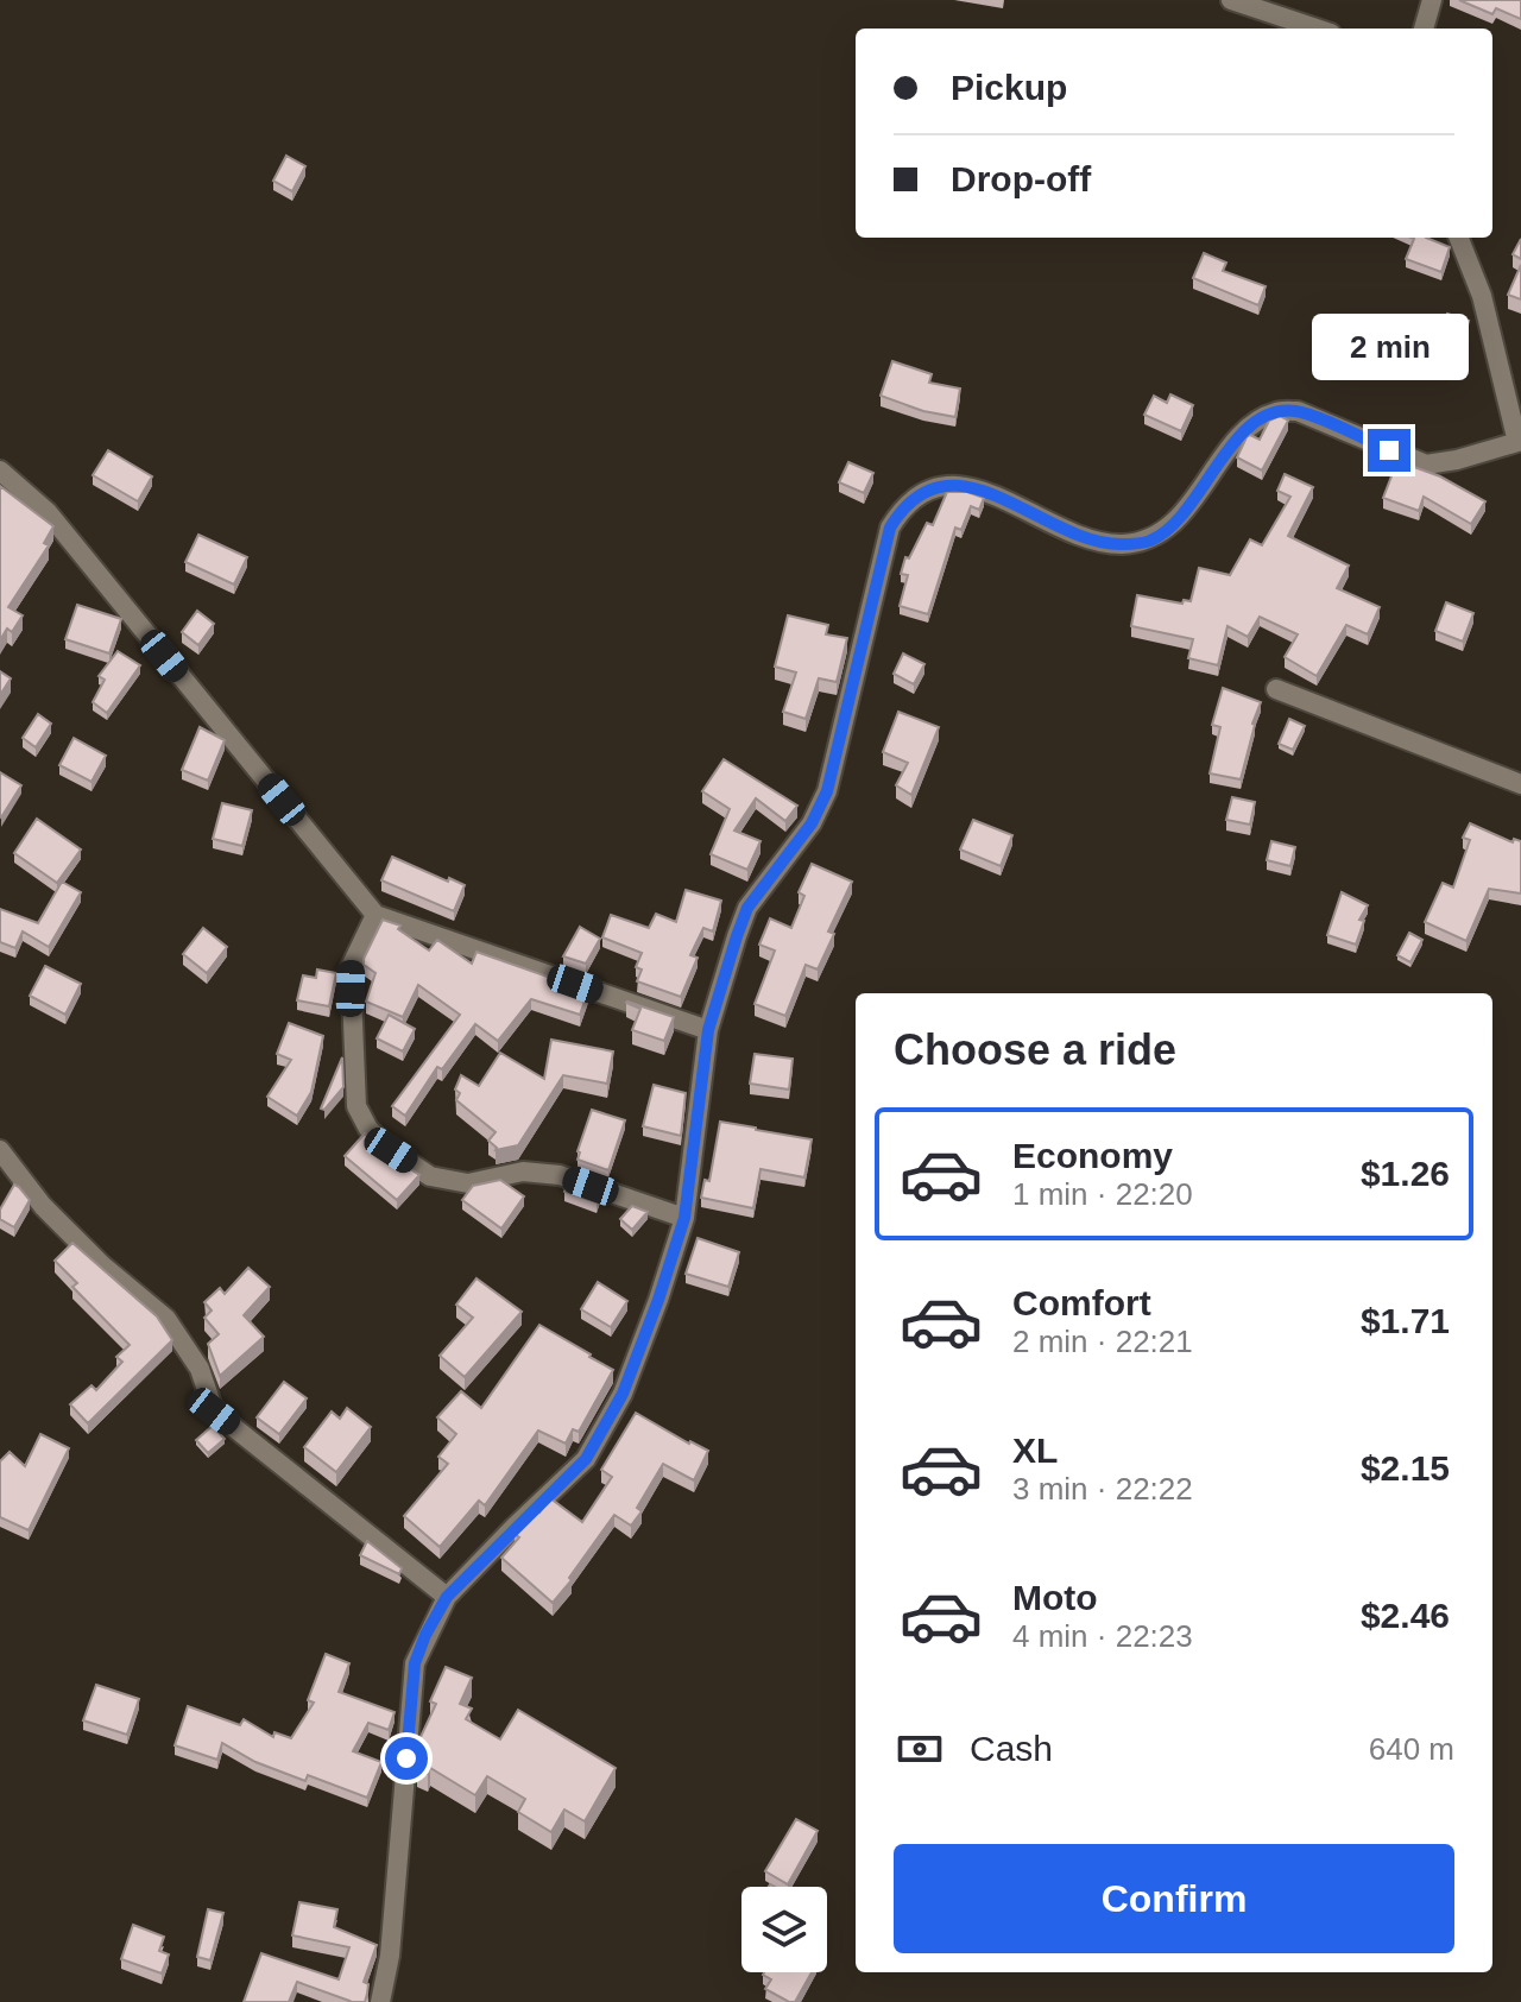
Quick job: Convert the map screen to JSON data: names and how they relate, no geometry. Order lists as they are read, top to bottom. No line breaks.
{"page":{"banner":["Pickup","Drop-off"],"bubble":"2 min","heading":"Choose a ride","list":[{"name":"Economy","note":"1 min · 22:20","value":"$1.26"},{"name":"Comfort","note":"2 min · 22:21","value":"$1.71"},{"name":"XL","note":"3 min · 22:22","value":"$2.15"},{"name":"Moto","note":"4 min · 22:23","value":"$2.46"}],"pay":["Cash","640 m"],"buttons":"Confirm"}}
